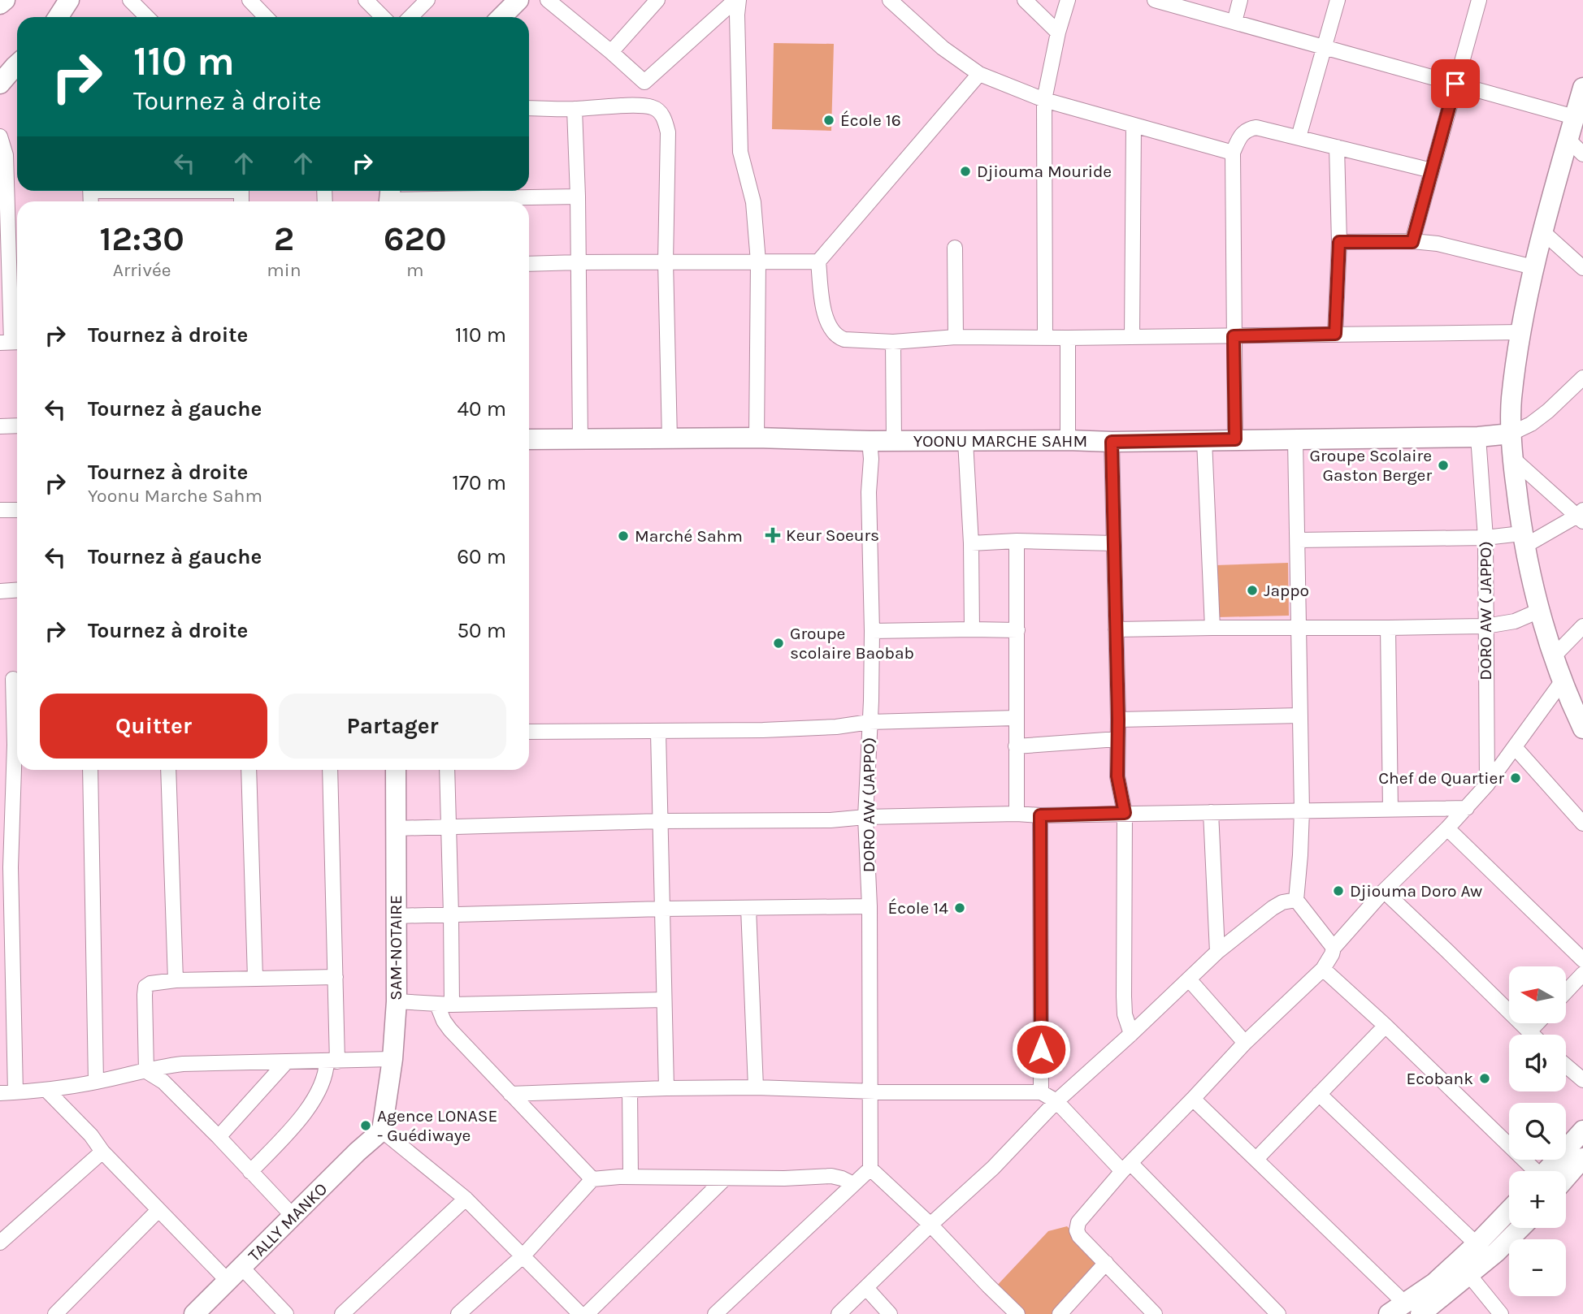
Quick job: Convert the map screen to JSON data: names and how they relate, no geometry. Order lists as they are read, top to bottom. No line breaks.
{"streets":{"street":["YOONU MARCHE SAHM","DORO AW ( JAPPO)","DORO AW (JAPPO)","SAM-NOTAIRE","TALLY MANKO"]},"crossings":[["YOONU MARCHE SAHM","DORO AW ( JAPPO)"],["YOONU MARCHE SAHM","DORO AW (JAPPO)"],["SAM-NOTAIRE","TALLY MANKO"]],"places":{"other":["École 16","Djiouma Mouride","Groupe Scolaire Gaston Berger","Marché Sahm","Jappo","Groupe scolaire Baobab","Chef de Quartier","Djiouma Doro Aw","École 14","Ecobank","Agence LONASE - Guédiwaye"],"health":["Keur Soeurs"]},"north":"left","page":{"turn":["110 m","Tournez à droite"],"eta":["12:30","Arrivée","2","min","620","m"],"list":[{"name":"Tournez à droite","value":"110 m"},{"name":"Tournez à gauche","value":"40 m"},{"name":"Tournez à droite","note":"Yoonu Marche Sahm","value":"170 m"},{"name":"Tournez à gauche","value":"60 m"},{"name":"Tournez à droite","value":"50 m"}],"buttons":["Quitter","Partager"],"map_buttons":["+","−"]}}
